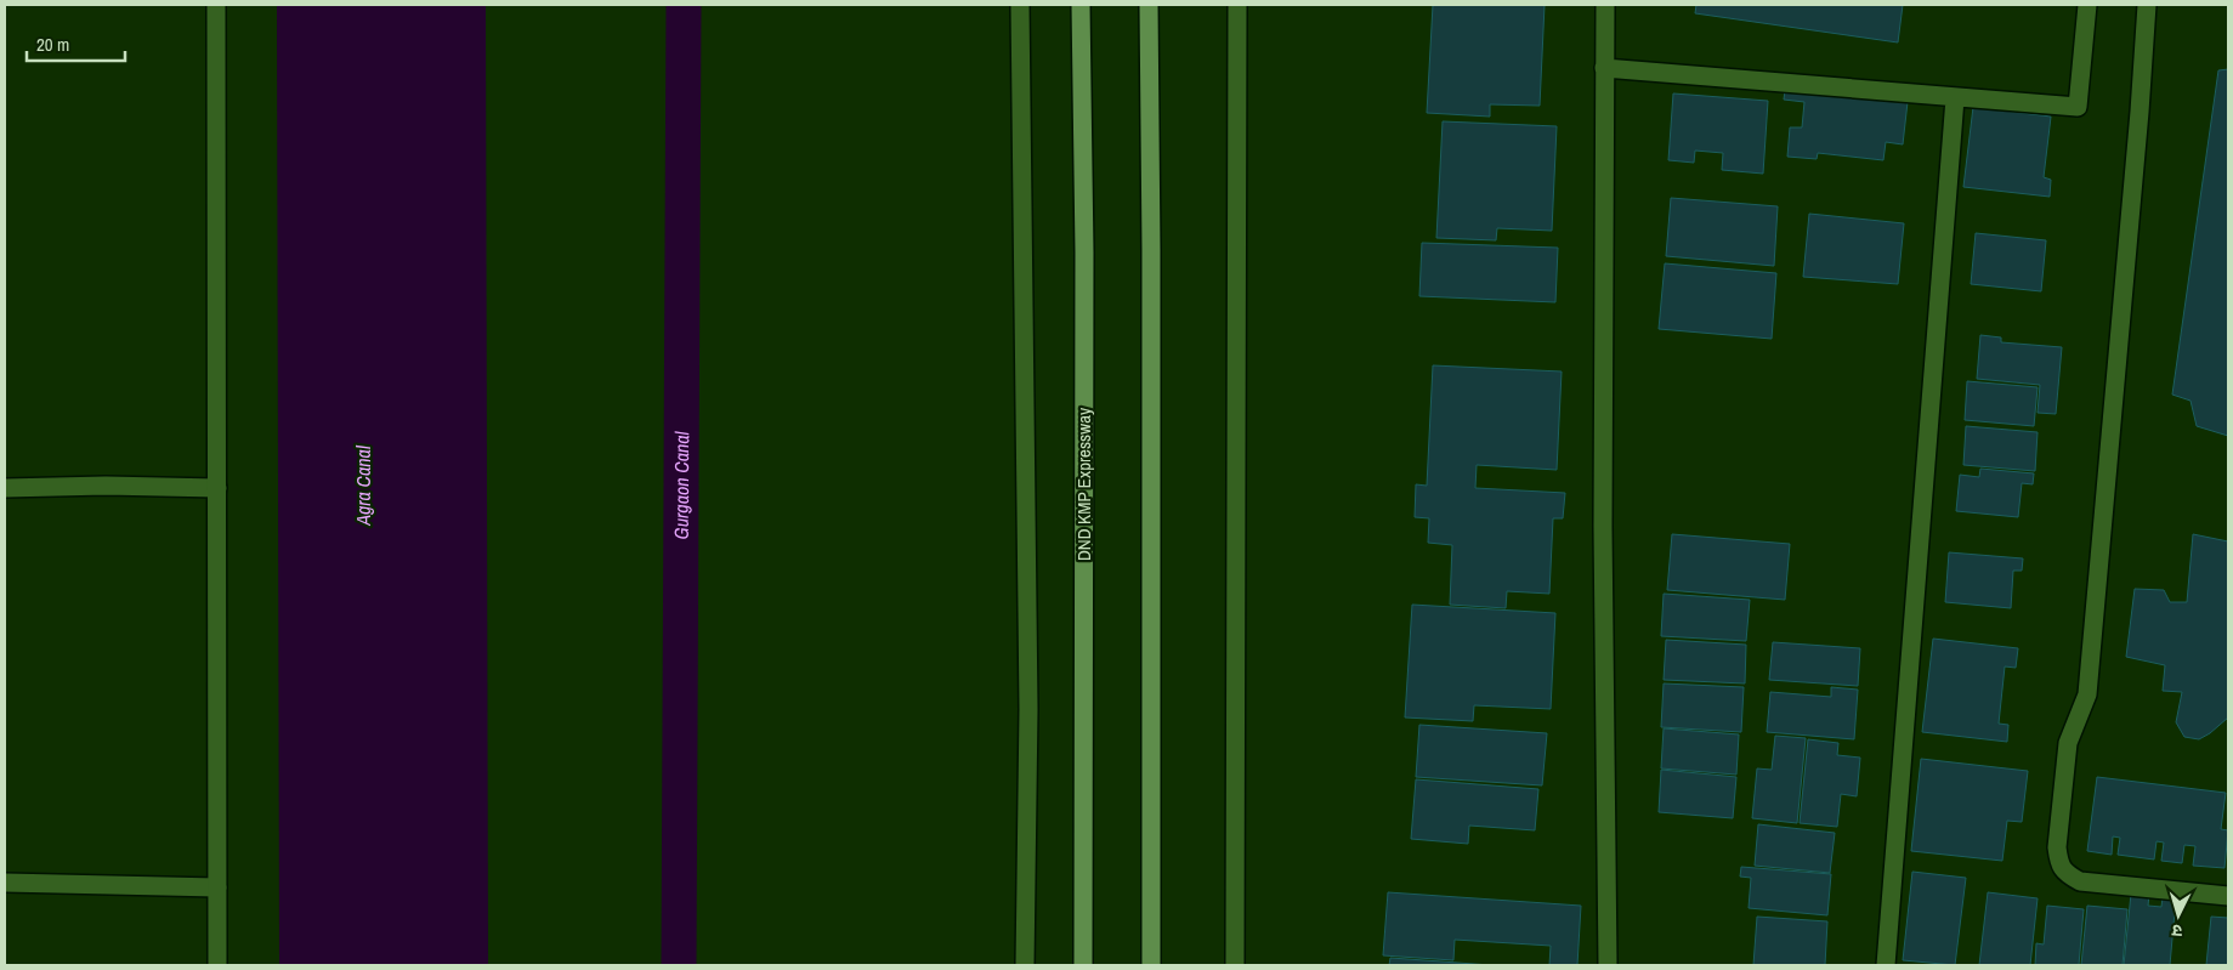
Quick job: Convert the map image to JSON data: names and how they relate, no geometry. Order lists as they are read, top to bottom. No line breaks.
{"streets":{"highway":["DND KMP Expressway"]},"water":["Agra Canal","Gurgaon Canal"],"scale_bar":"20 m","north":"bottom"}
